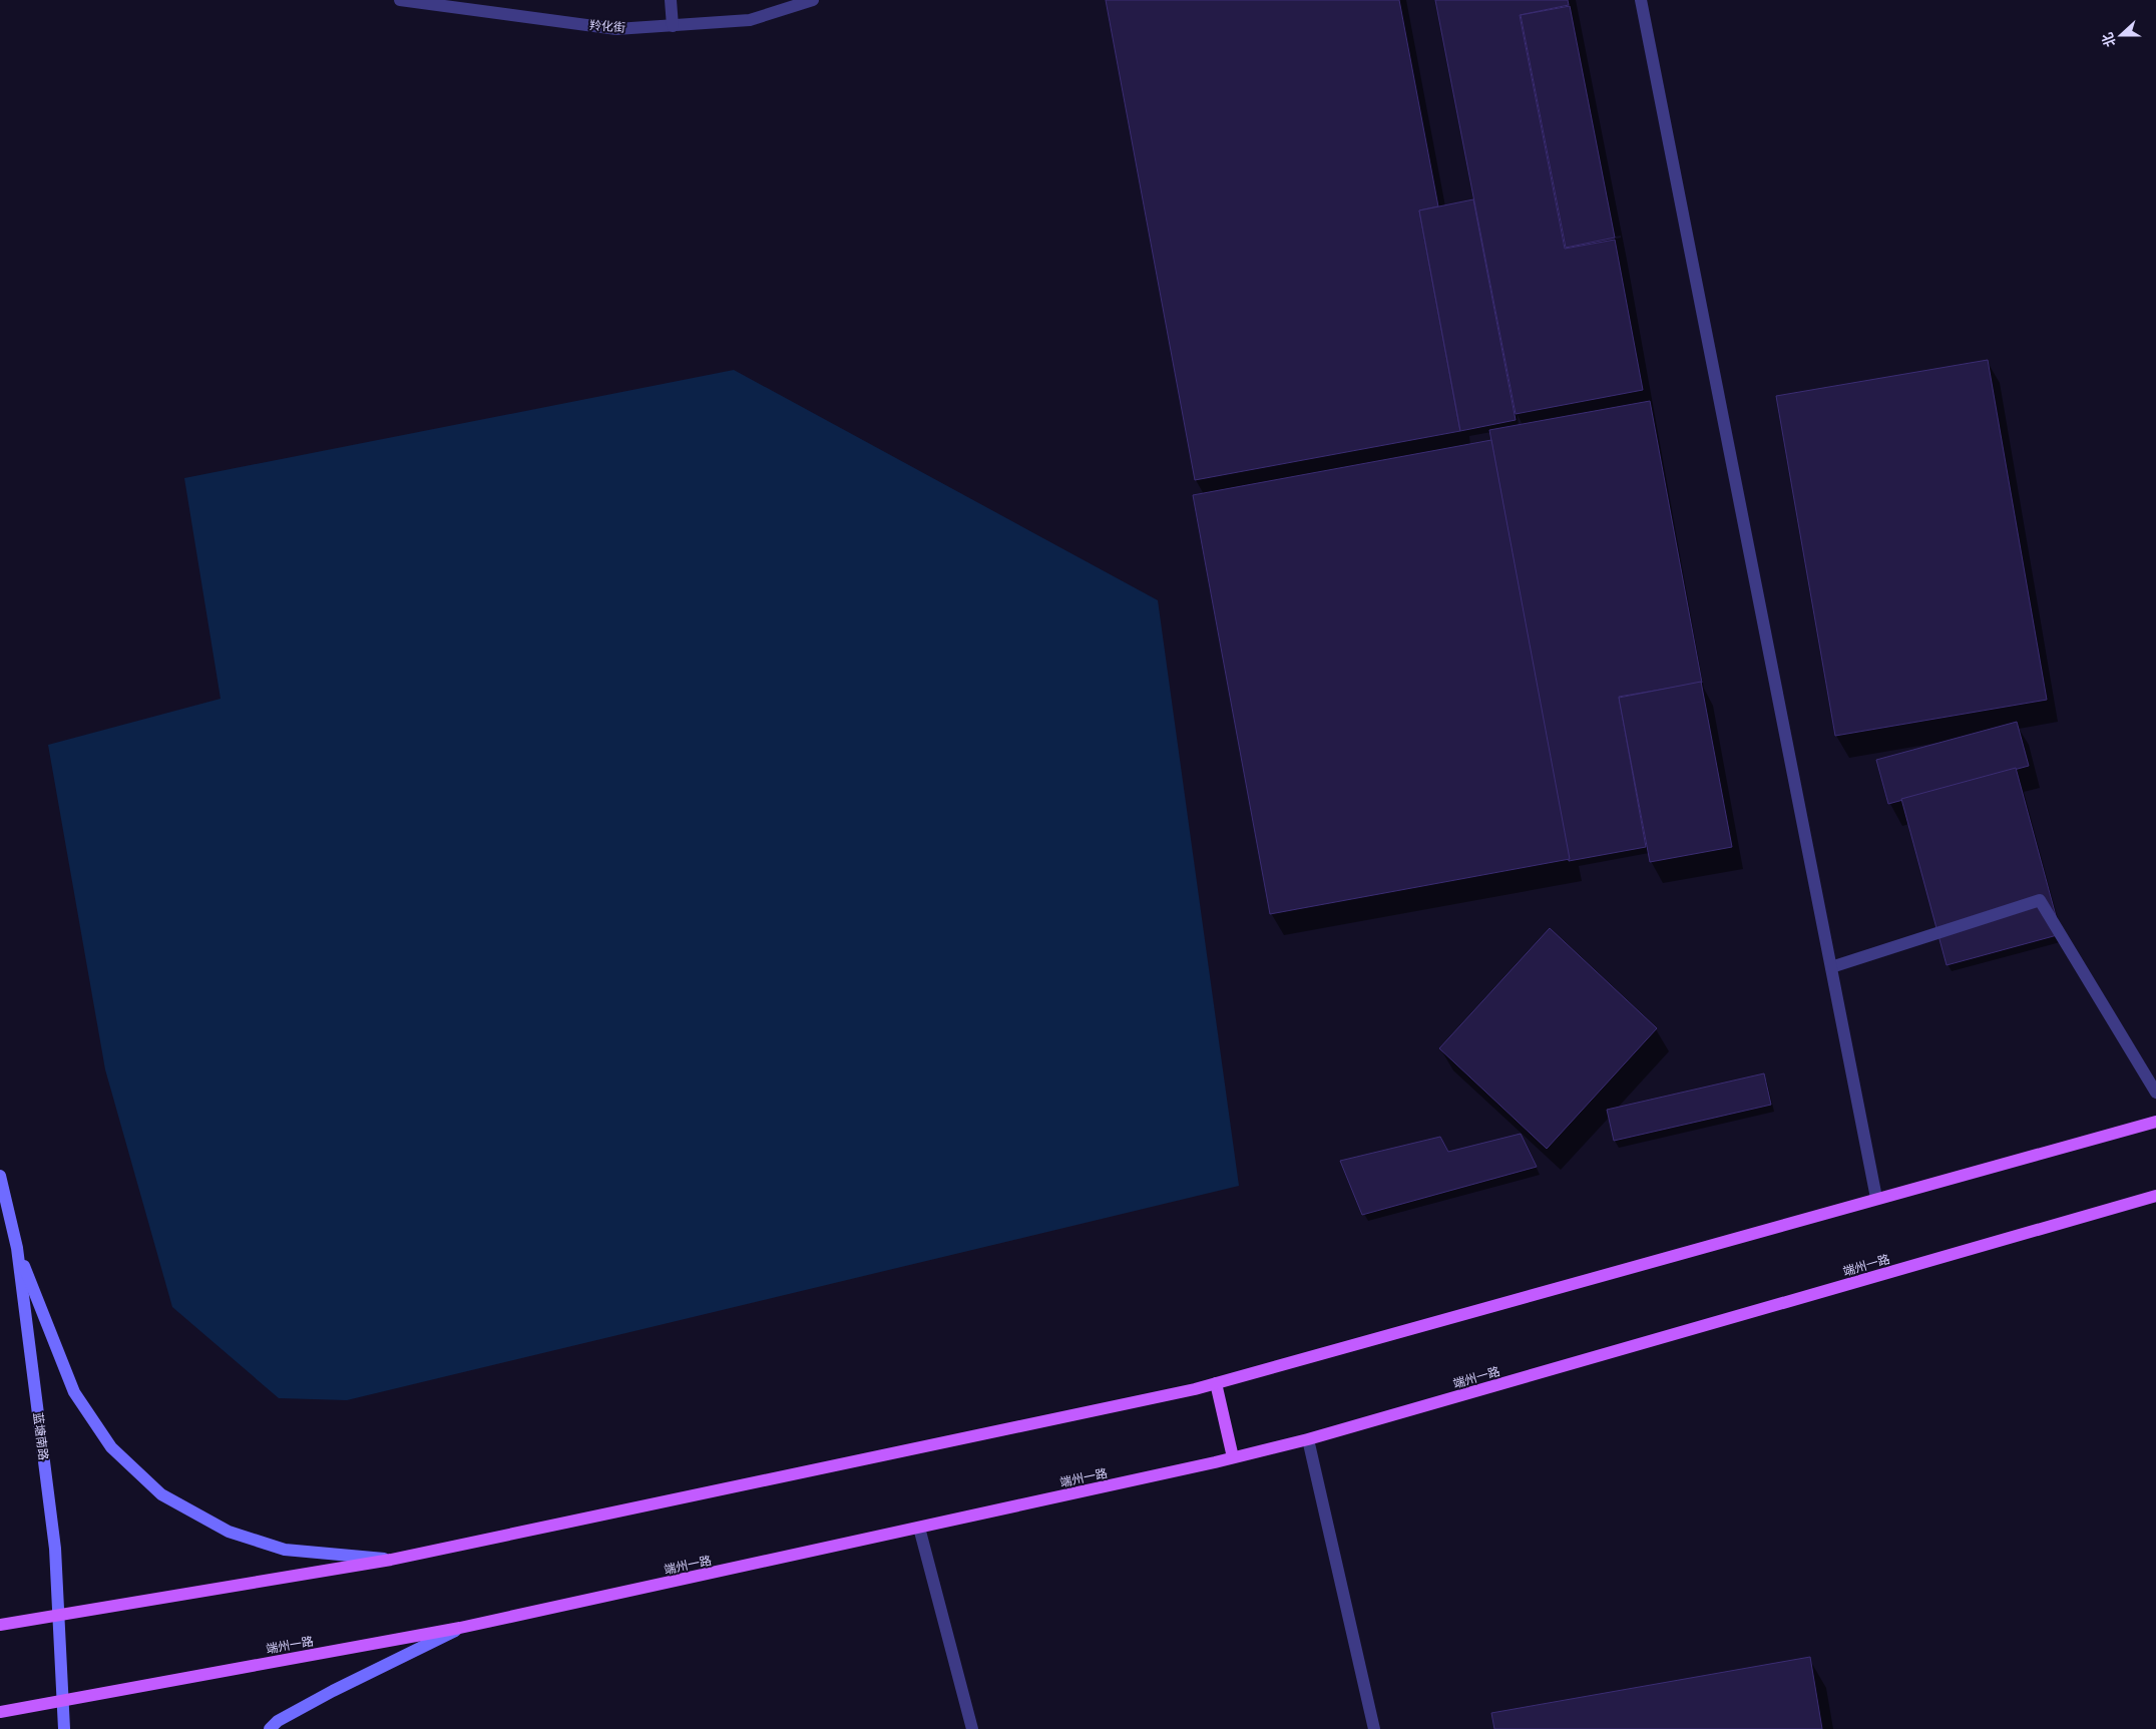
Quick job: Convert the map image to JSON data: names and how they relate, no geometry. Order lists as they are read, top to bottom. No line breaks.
{"streets":{"main road":["端州一路","蓝塘南路"],"street":["羚化街"]},"crossings":[["端州一路","蓝塘南路"]],"north":"left"}
